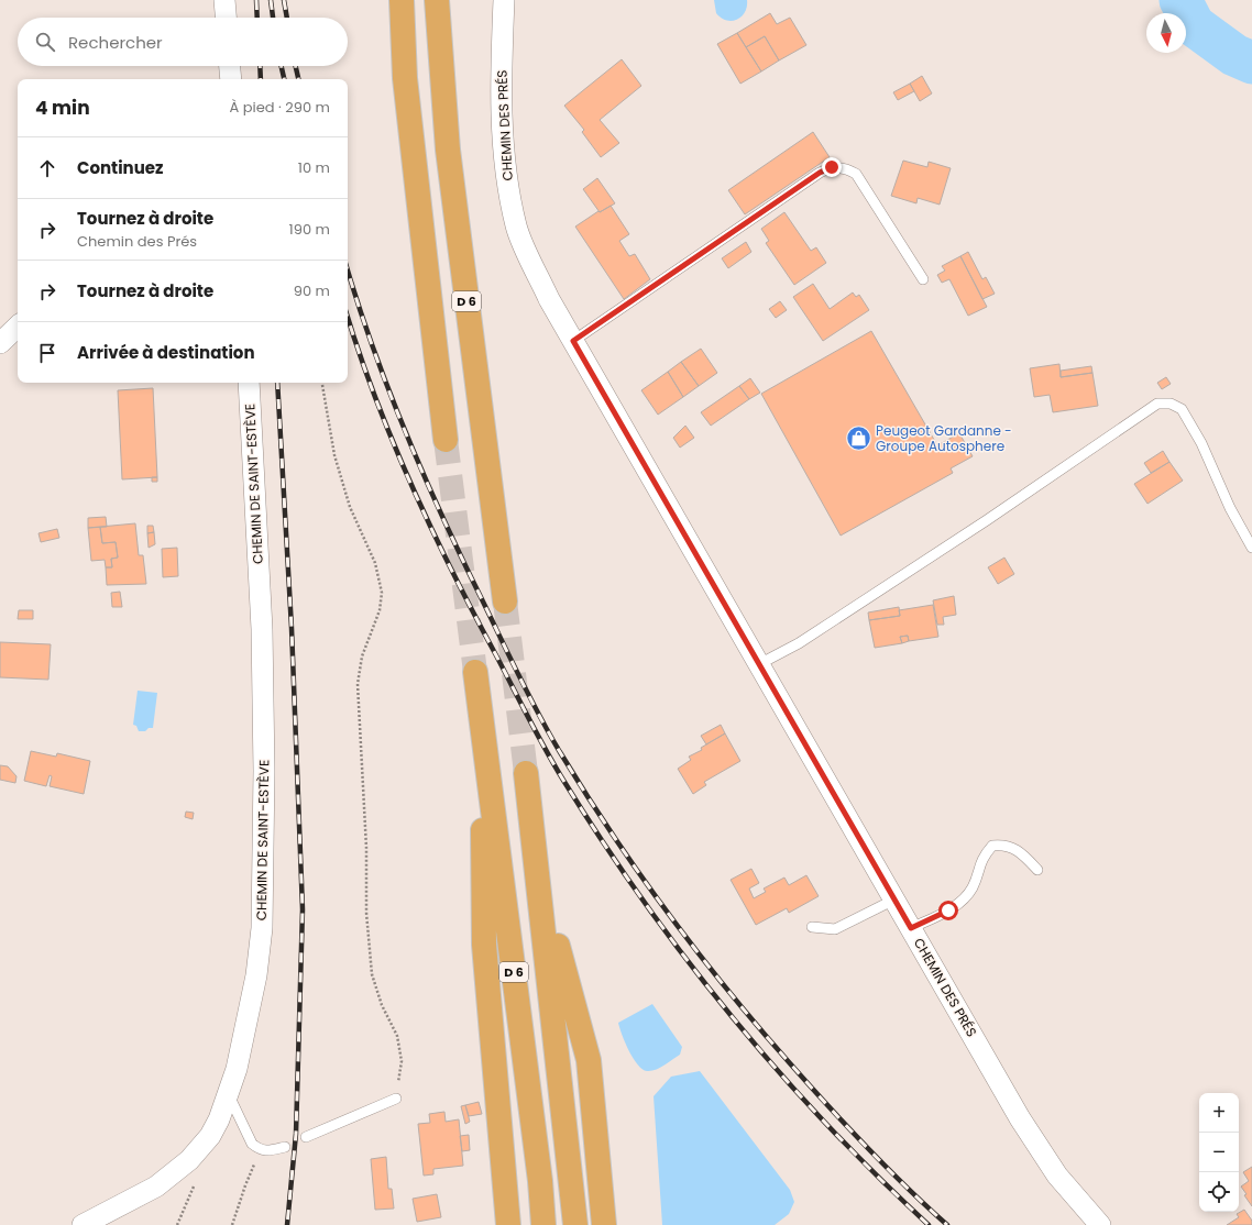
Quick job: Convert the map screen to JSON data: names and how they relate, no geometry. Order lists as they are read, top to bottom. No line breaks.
{"streets":{"highway":["D 6"],"street":["CHEMIN DES PRÉS","CHEMIN DE SAINT-ESTÈVE"]},"places":{"shop":["Peugeot Gardanne - Groupe Autosphere"]},"north":"bottom","page":{"search":"Rechercher","heading":["4 min","À pied · 290 m"],"list":[["Continuez","10 m"],["Tournez à droite","Chemin des Prés","190 m"],["Tournez à droite","90 m"],"Arrivée à destination"],"map_buttons":["+","−"]}}
